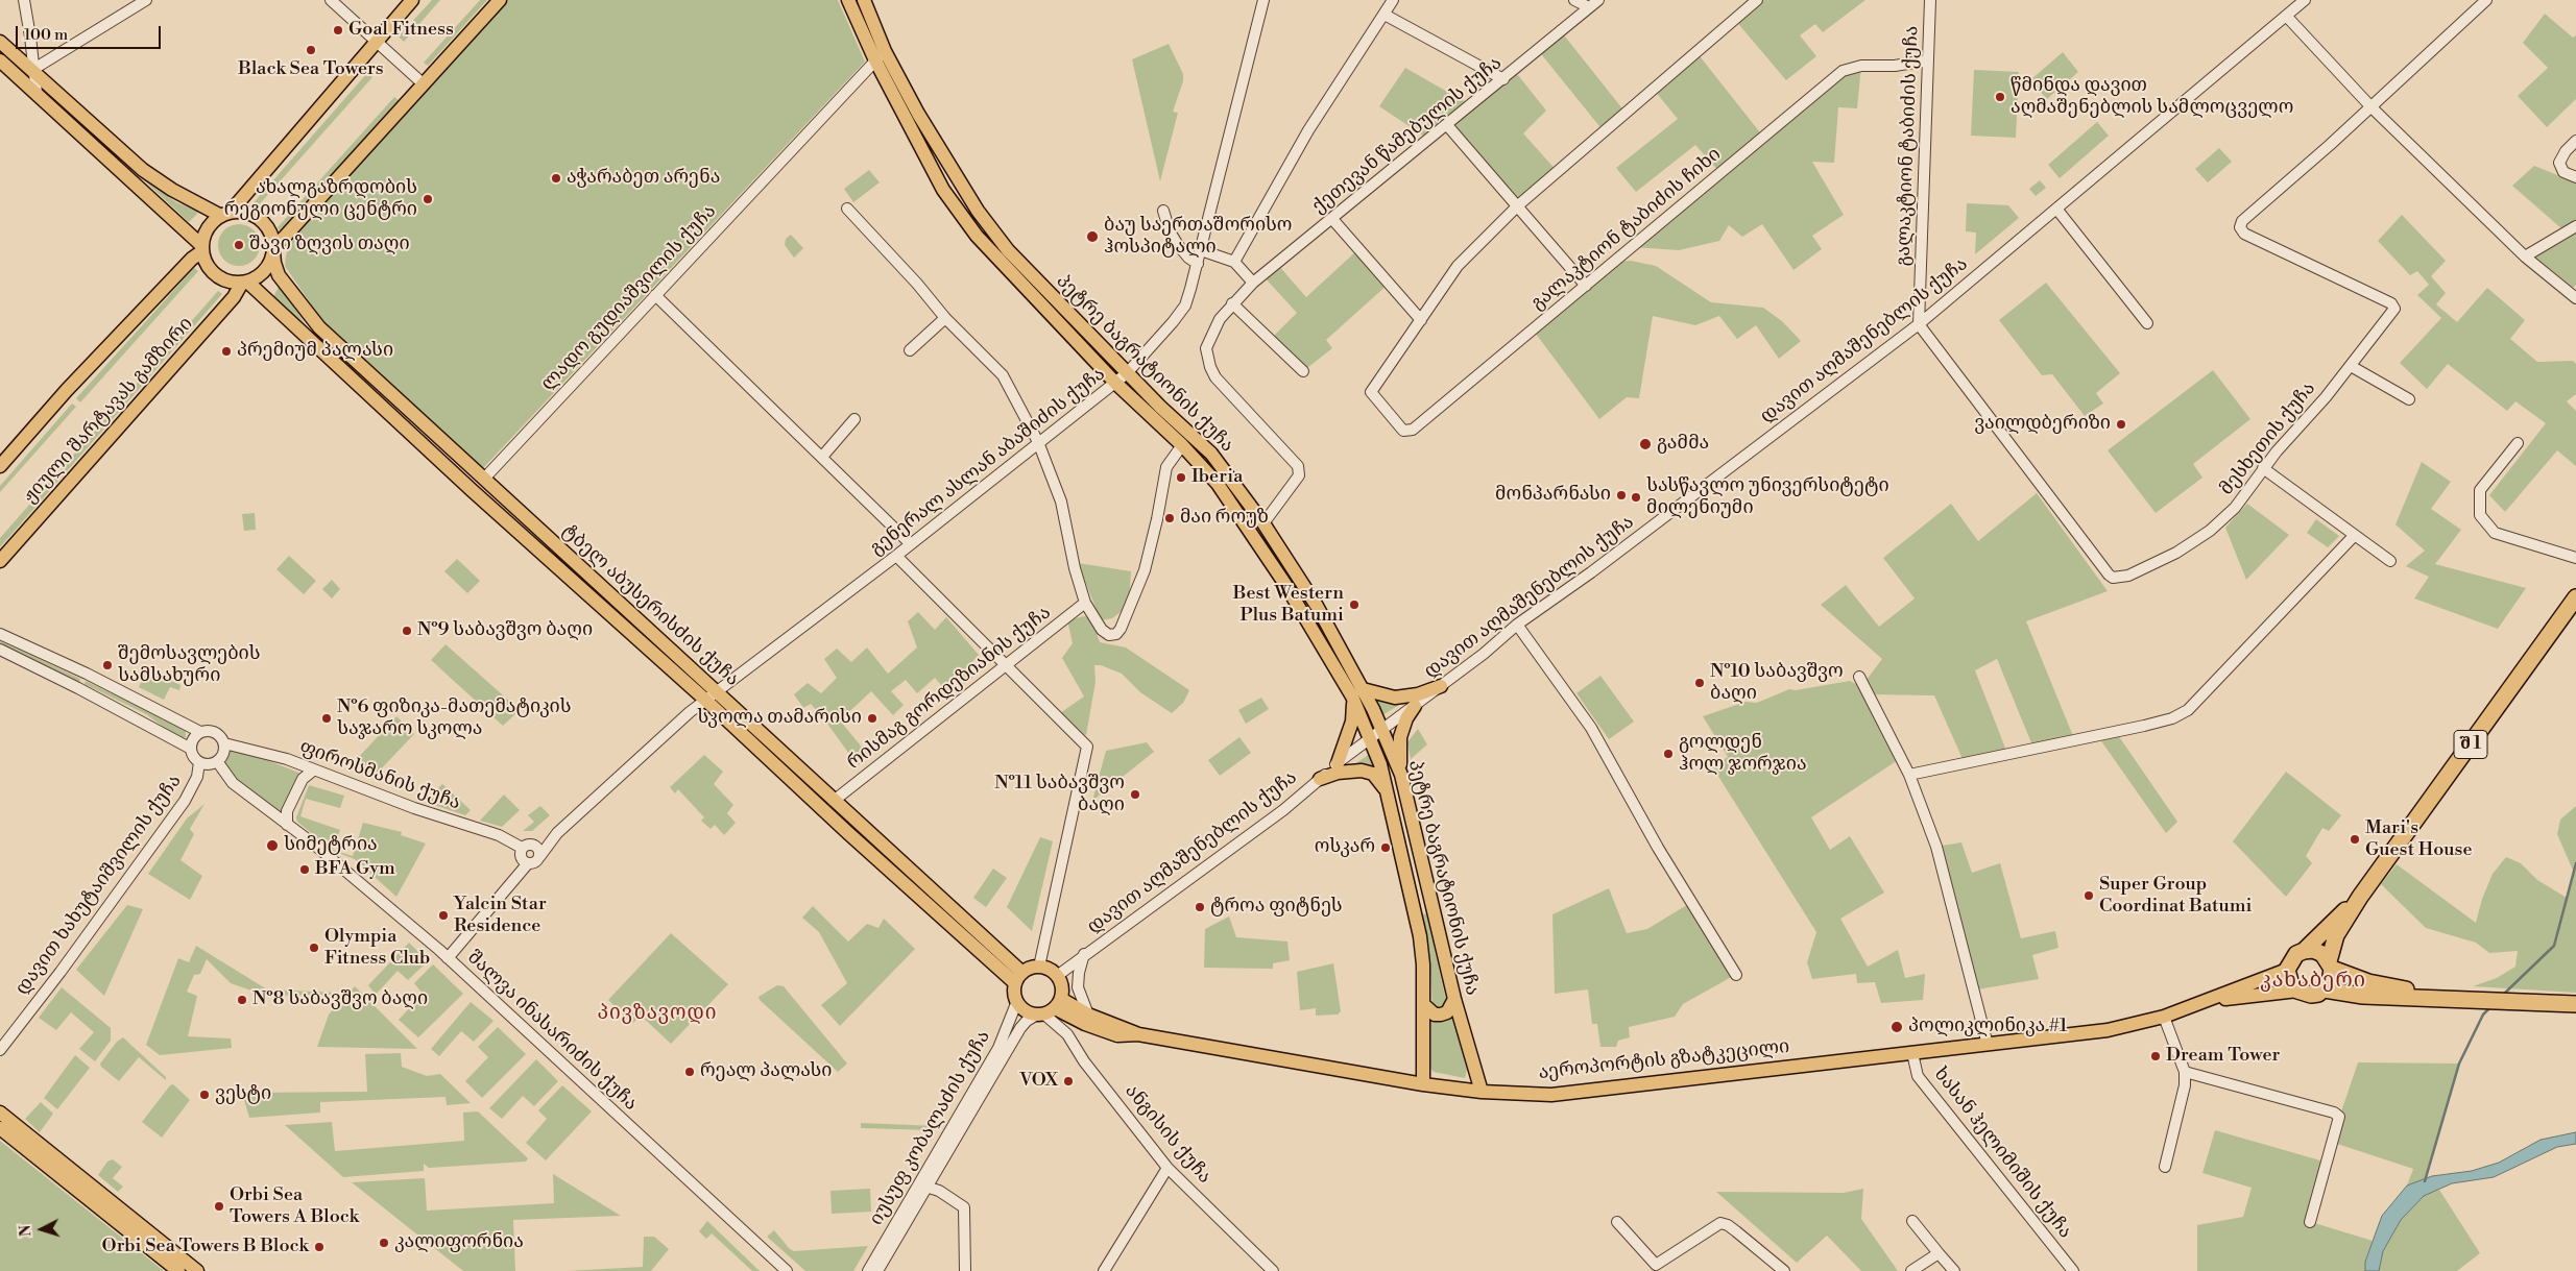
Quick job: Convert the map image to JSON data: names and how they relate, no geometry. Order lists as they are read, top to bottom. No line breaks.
{"streets":{"highway":["შ 1"],"main road":["პეტრე ბაგრატიონის ქუჩა","ჟიული შარტავას გამზირი","ტბელ აბუსერისძის ქუჩა","აეროპორტის გზატკეცილი"],"street":["ქეთევან წამებულის ქუჩა","გალაკტიონ ტაბიძის ქუჩა","გალაკტიონ ტაბიძის ჩიხი","ლადო გუდიაშვილის ქუჩა","დავით აღმაშენებლის ქუჩა","მესხეთის ქუჩა","გენერალ ასლან აბაშიძის ქუჩა","რისმაგ გორდეზიანის ქუჩა","ფიროსმანის ქუჩა","დავით ხახუტაიშვილის ქუჩა","შალვა ინასარიძის ქუჩა","იუსუფ კობალაძის ქუჩა","ანგისის ქუჩა","ხასან ჰელიმიშის ქუჩა"]},"crossings":[["ქეთევან წამებულის ქუჩა","პეტრე ბაგრატიონის ქუჩა"],["გალაკტიონ ტაბიძის ქუჩა","გალაკტიონ ტაბიძის ჩიხი"],["გალაკტიონ ტაბიძის ქუჩა","დავით აღმაშენებლის ქუჩა"],["გალაკტიონ ტაბიძის ქუჩა","მესხეთის ქუჩა"],["ლადო გუდიაშვილის ქუჩა","პეტრე ბაგრატიონის ქუჩა"],["ლადო გუდიაშვილის ქუჩა","ტბელ აბუსერისძის ქუჩა"],["დავით აღმაშენებლის ქუჩა","პეტრე ბაგრატიონის ქუჩა"],["დავით აღმაშენებლის ქუჩა","მესხეთის ქუჩა"],["დავით აღმაშენებლის ქუჩა","ტბელ აბუსერისძის ქუჩა"],["დავით აღმაშენებლის ქუჩა","აეროპორტის გზატკეცილი"],["დავით აღმაშენებლის ქუჩა","იუსუფ კობალაძის ქუჩა"],["დავით აღმაშენებლის ქუჩა","ანგისის ქუჩა"],["პეტრე ბაგრატიონის ქუჩა","გენერალ ასლან აბაშიძის ქუჩა"],["პეტრე ბაგრატიონის ქუჩა","აეროპორტის გზატკეცილი"],["ჟიული შარტავას გამზირი","ტბელ აბუსერისძის ქუჩა"],["გენერალ ასლან აბაშიძის ქუჩა","ტბელ აბუსერისძის ქუჩა"],["გენერალ ასლან აბაშიძის ქუჩა","ფიროსმანის ქუჩა"],["ტბელ აბუსერისძის ქუჩა","რისმაგ გორდეზიანის ქუჩა"],["ტბელ აბუსერისძის ქუჩა","აეროპორტის გზატკეცილი"],["ტბელ აბუსერისძის ქუჩა","იუსუფ კობალაძის ქუჩა"],["ტბელ აბუსერისძის ქუჩა","ანგისის ქუჩა"],["შ 1","აეროპორტის გზატკეცილი"],["ფიროსმანის ქუჩა","დავით ხახუტაიშვილის ქუჩა"],["ფიროსმანის ქუჩა","შალვა ინასარიძის ქუჩა"],["დავით ხახუტაიშვილის ქუჩა","შალვა ინასარიძის ქუჩა"],["აეროპორტის გზატკეცილი","იუსუფ კობალაძის ქუჩა"],["აეროპორტის გზატკეცილი","ანგისის ქუჩა"],["აეროპორტის გზატკეცილი","ხასან ჰელიმიშის ქუჩა"],["იუსუფ კობალაძის ქუჩა","ანგისის ქუჩა"]],"districts":["კახაბერი","პივზავოდი"],"places":["Goal Fitness","Black Sea Towers","წმინდა დავით აღმაშენებლის სამლოცველო","აჭარაბეთ არენა","ახალგაზრდობის რეგიონული ცენტრი","ბაუ საერთაშორისო ჰოსპიტალი","შავი ზღვის თაღი","პრემიუმ პალასი","ვაილდბერიზი","გამმა","Iberia","მონპარნასი","სასწავლო უნივერსიტეტი მილენიუმი","მაი როუზ","Best Western Plus Batumi","№9 საბავშვო ბაღი","შემოსავლების სამსახური","№10 საბავშვო ბაღი","№6 ფიზიკა-მათემატიკის საჯარო სკოლა","სკოლა თამარისი","გოლდენ ჰოლ ჯორჯია","№11 საბავშვო ბაღი","Mari's Guest House","სიმეტრია","ოსკარ","BFA Gym","Super Group Coordinat Batumi","ტროა ფიტნეს","Yalcin Star Residence","Olympia Fitness Club","№8 საბავშვო ბაღი","პოლიკლინიკა #1","Dream Tower","რეალ პალასი","VOX","ვესტი","Orbi Sea Towers A Block","კალიფორნია","Orbi Sea Towers B Block"],"scale_bar":"100 m","north":"left"}
